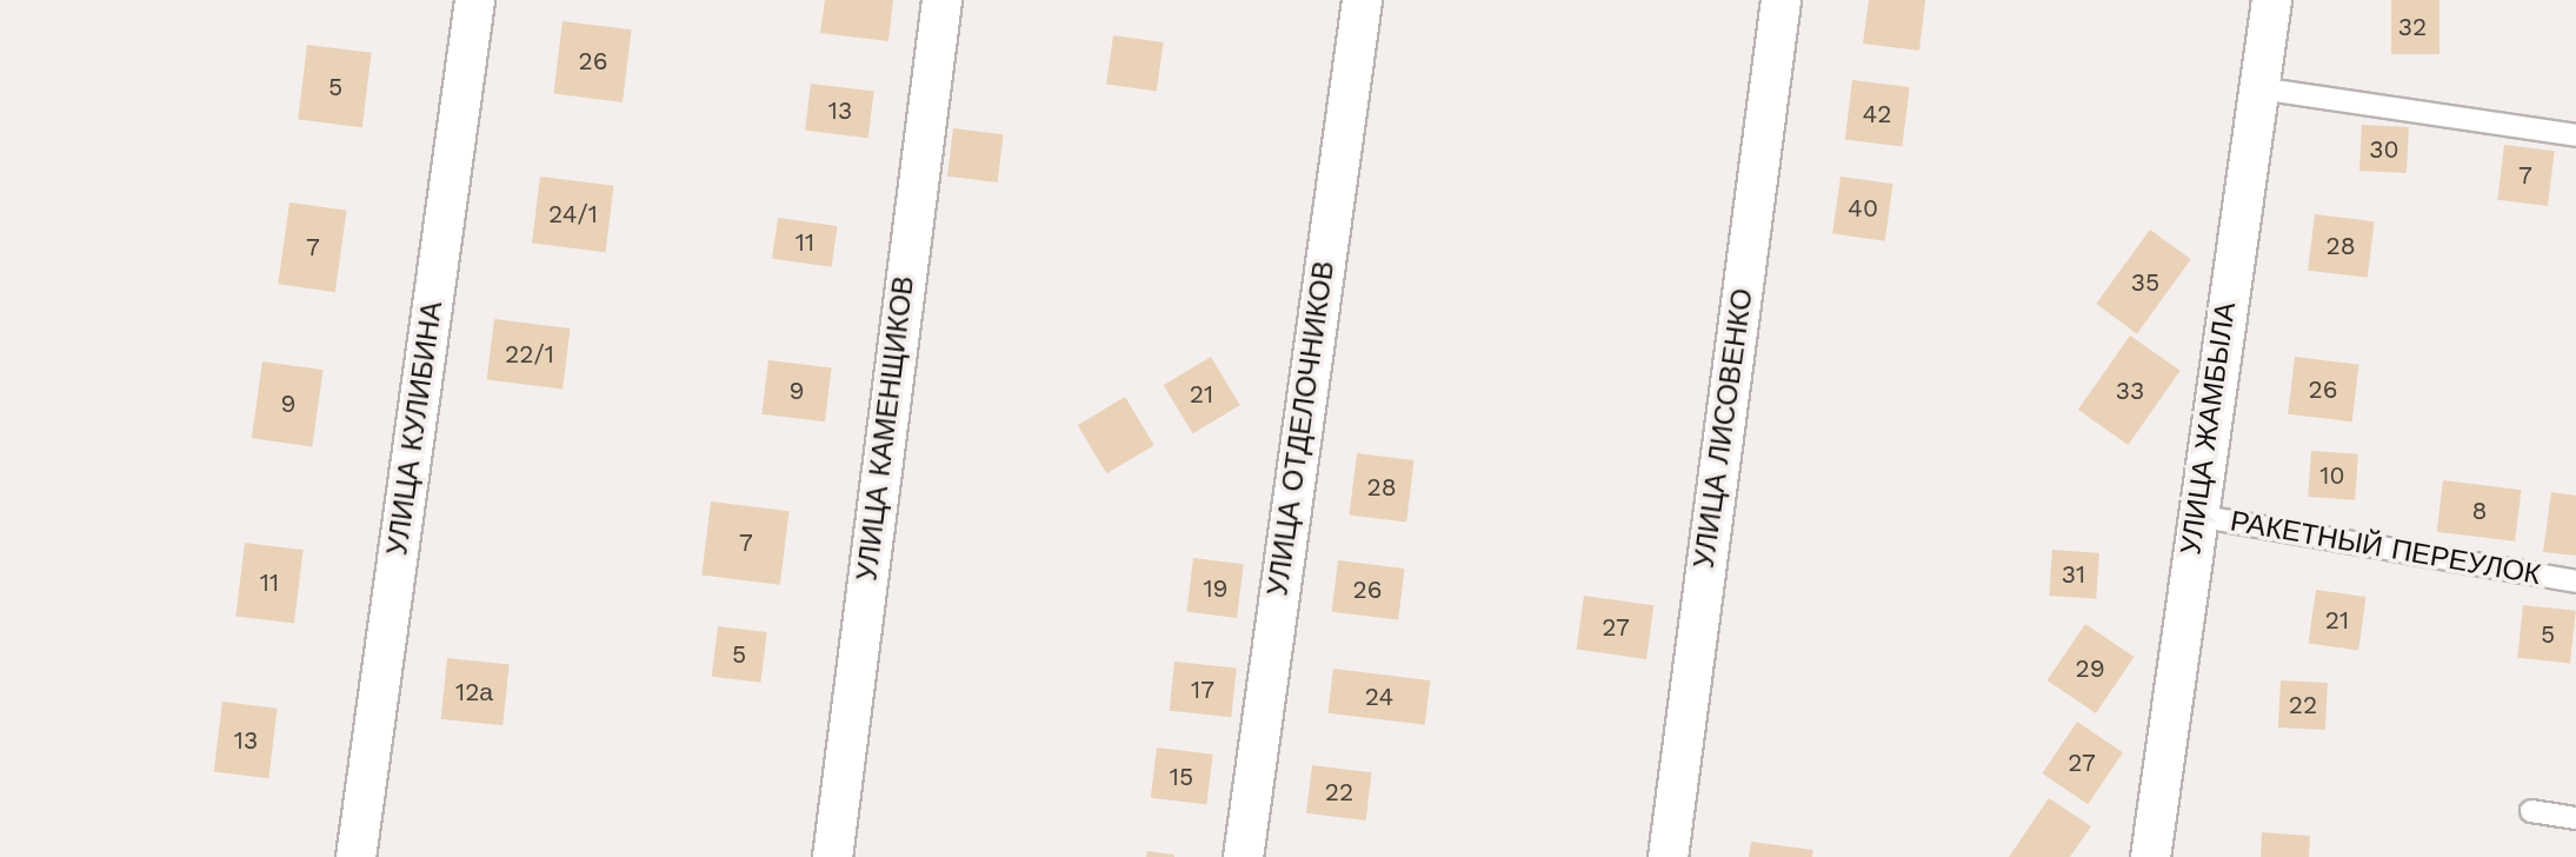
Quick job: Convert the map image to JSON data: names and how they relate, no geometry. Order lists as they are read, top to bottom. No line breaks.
{"streets":{"street":["УЛИЦА КУЛИБИНА","УЛИЦА КАМЕНЩИКОВ","УЛИЦА ОТДЕЛОЧНИКОВ","УЛИЦА ЛИСОВЕНКО","УЛИЦА ЖАМБЫЛА"],"lane":["РАКЕТНЫЙ ПЕРЕУЛОК"]},"crossings":[["УЛИЦА ЖАМБЫЛА","РАКЕТНЫЙ ПЕРЕУЛОК"]],"house_numbers":["32","26","5","13","42","30","7","40","24/1","11","28","7","35","22/1","26","9","33","21","9","10","28","8","7","31","11","19","26","21","27","5","5","29","17","12а","24","22","13","27","15","22"]}
